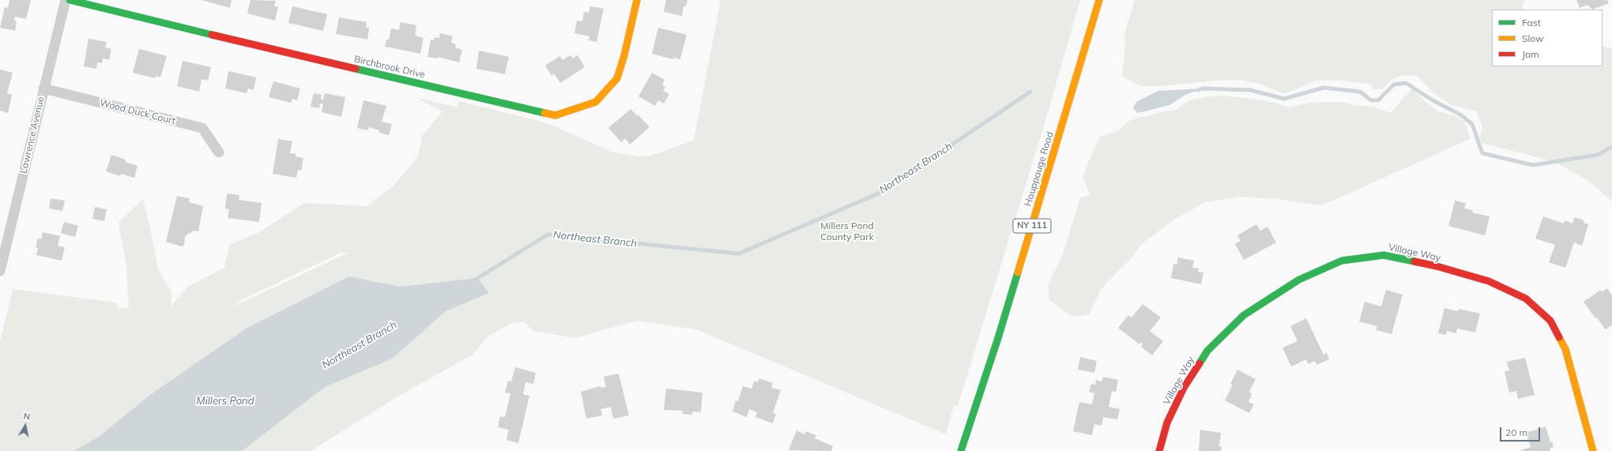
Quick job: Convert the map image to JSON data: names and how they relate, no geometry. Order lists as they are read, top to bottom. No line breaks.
{"streets":{"street":["Birchbrook Drive","Wood Duck Court","Lawrence Avenue","Hauppauge Road","NY 111","Village Way"]},"crossings":[["Wood Duck Court","Lawrence Avenue"]],"water":["Northeast Branch","Millers Pond"],"parks":["Millers Pond County Park"],"legend":["Fast","Slow","Jam"],"scale_bar":"20 m","north":"top"}
